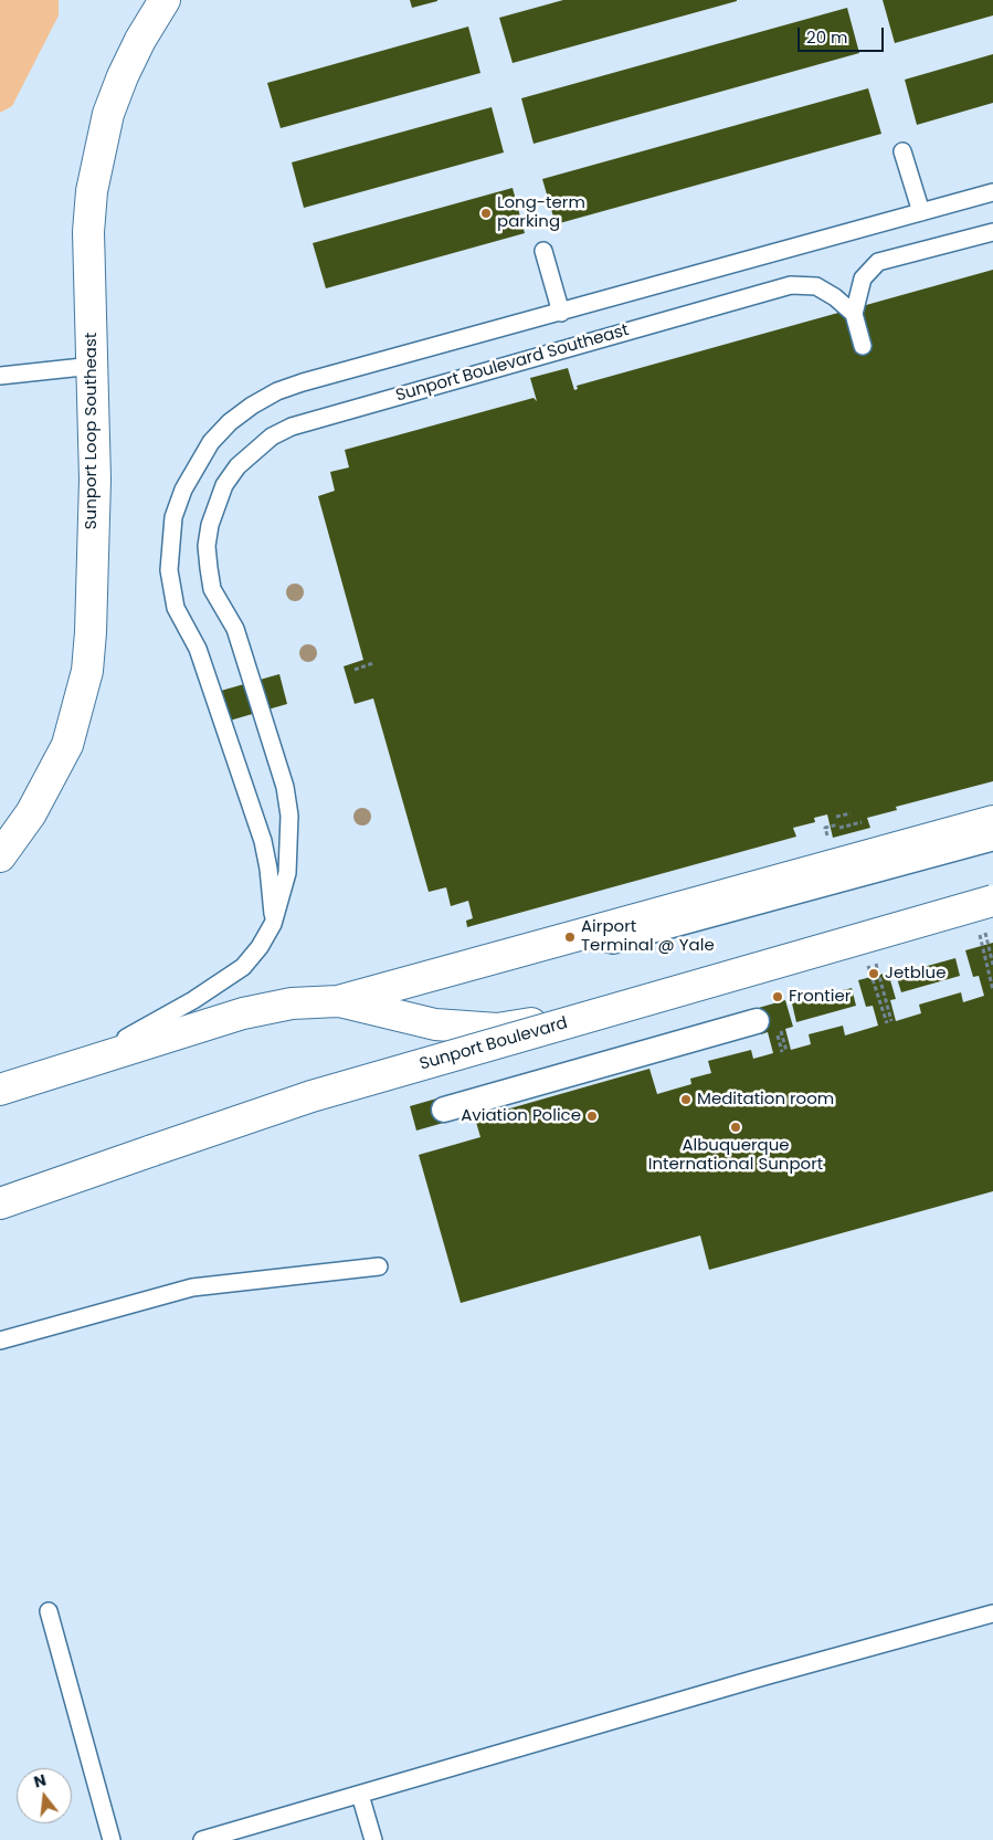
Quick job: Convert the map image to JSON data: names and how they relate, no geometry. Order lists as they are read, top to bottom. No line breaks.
{"streets":{"main road":["Sunport Loop Southeast","Sunport Boulevard"],"lane":["Sunport Boulevard Southeast"]},"crossings":[["Sunport Boulevard Southeast","Sunport Boulevard"]],"places":["Long-term parking","Airport Terminal @ Yale","Jetblue","Frontier","Meditation room","Aviation Police","Albuquerque International Sunport"],"scale_bar":"20 m","north":"top"}
